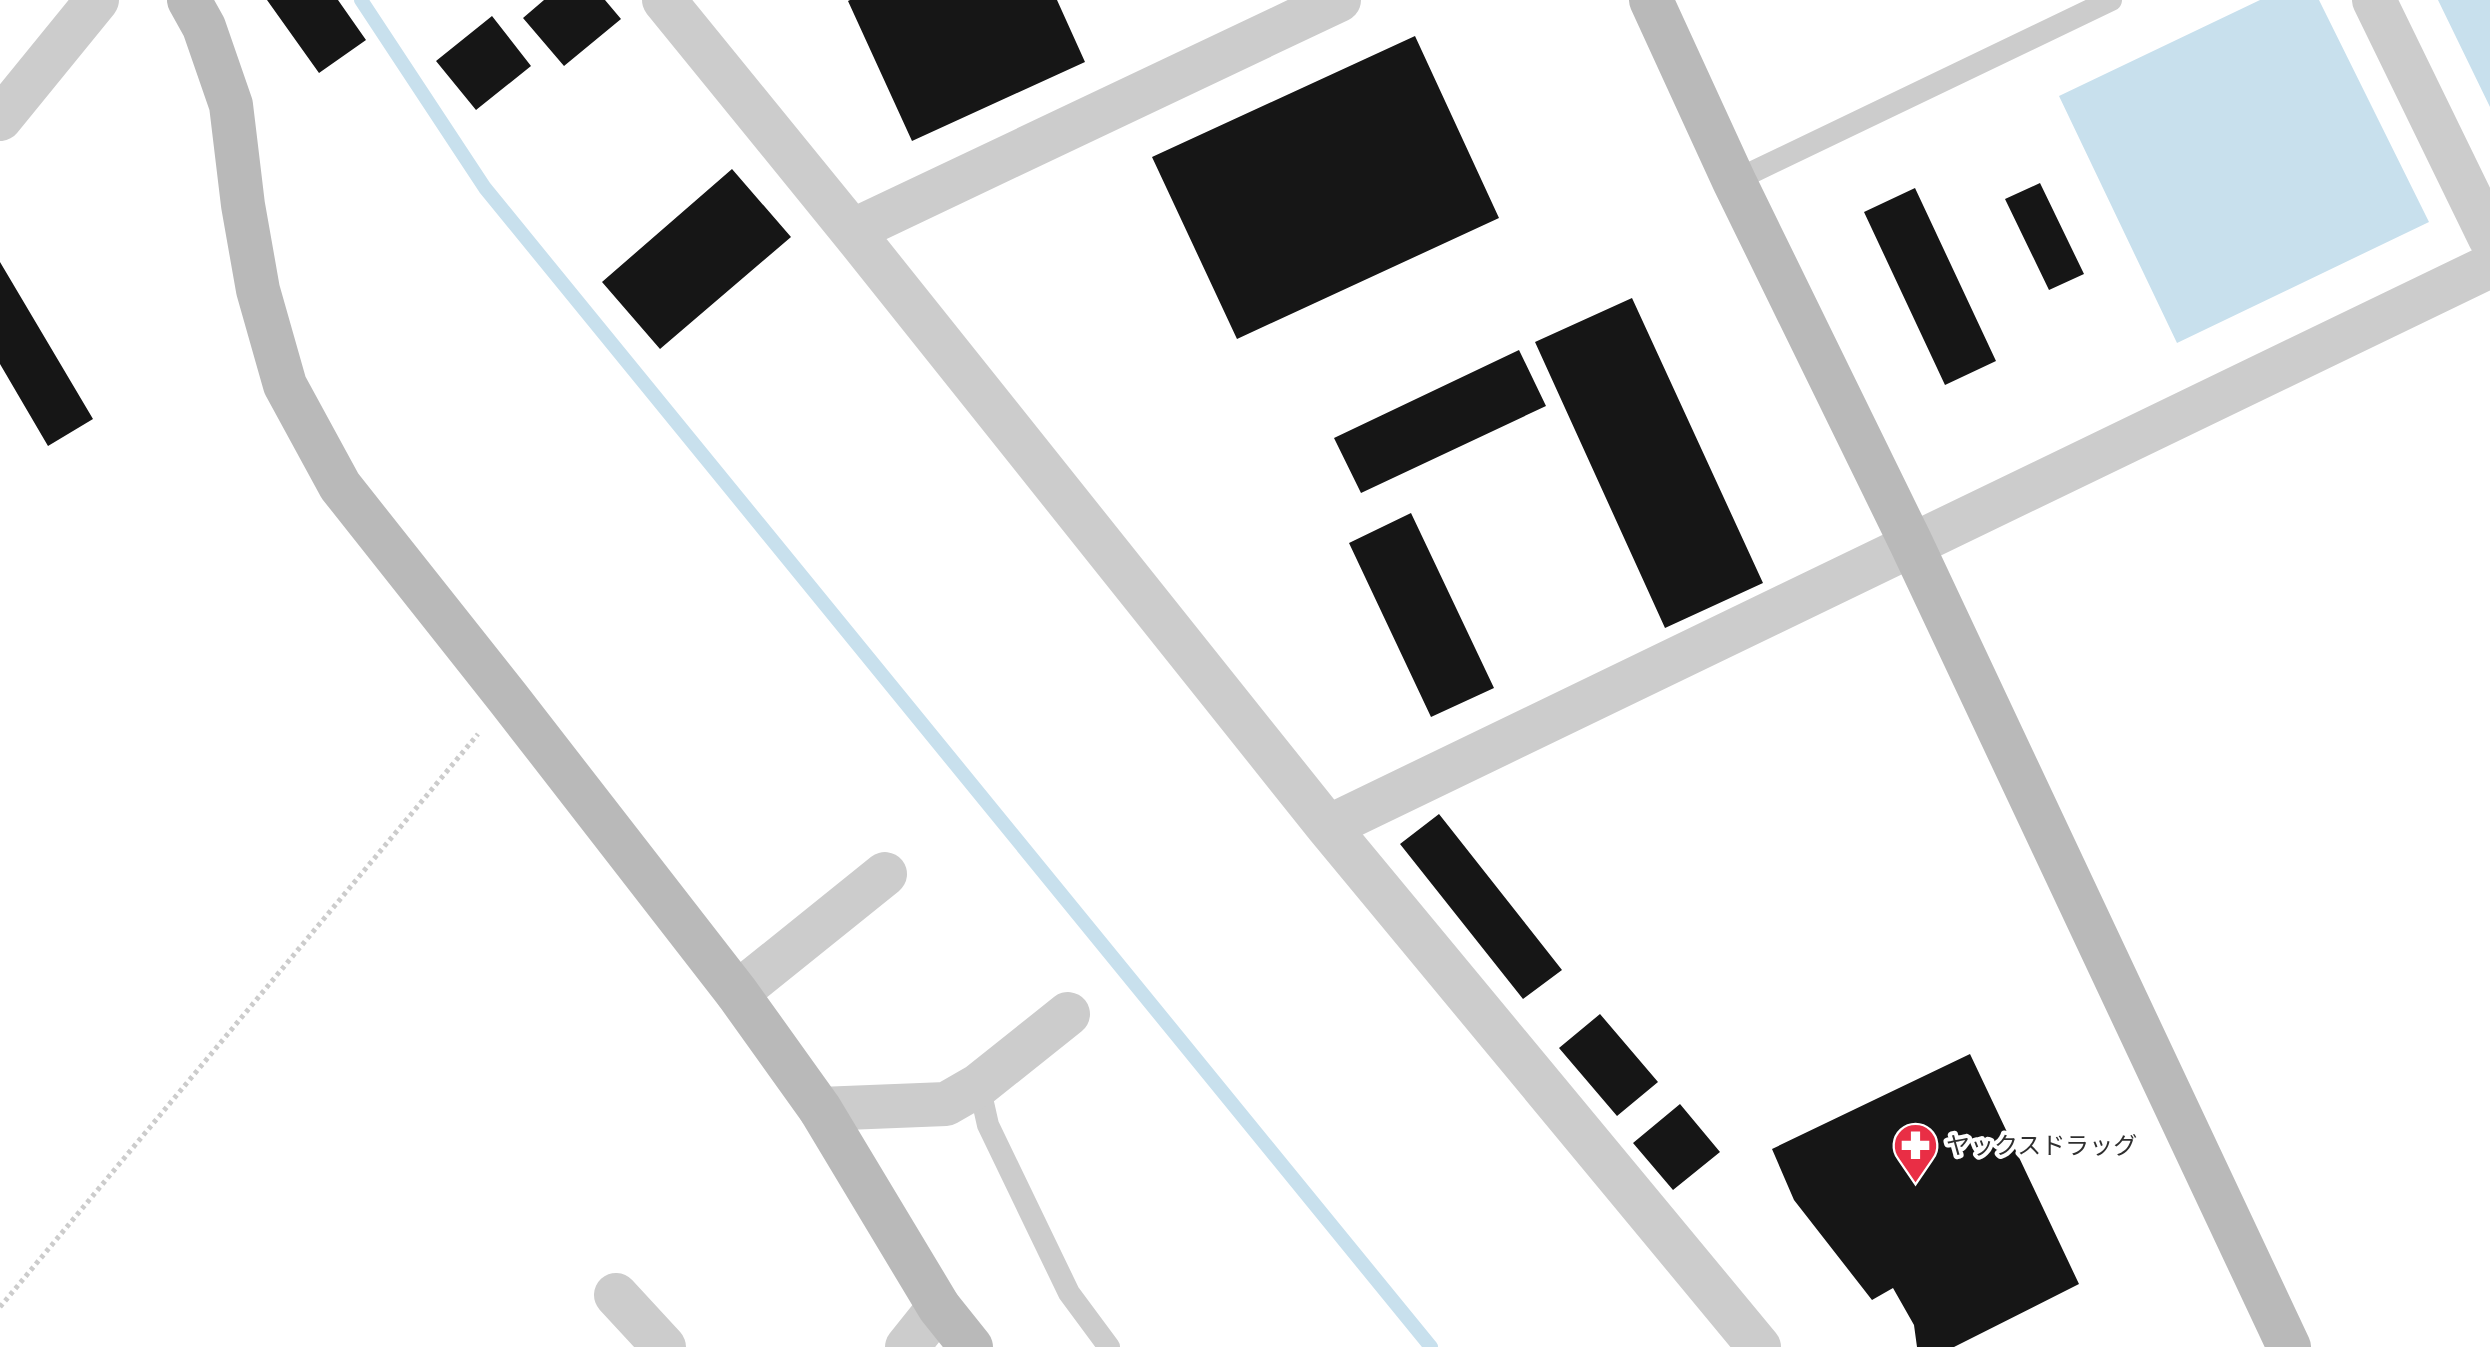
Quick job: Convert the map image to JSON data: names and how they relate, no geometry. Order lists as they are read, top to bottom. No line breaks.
{"places":{"pharmacy":["ヤックスドラッグ"]}}
